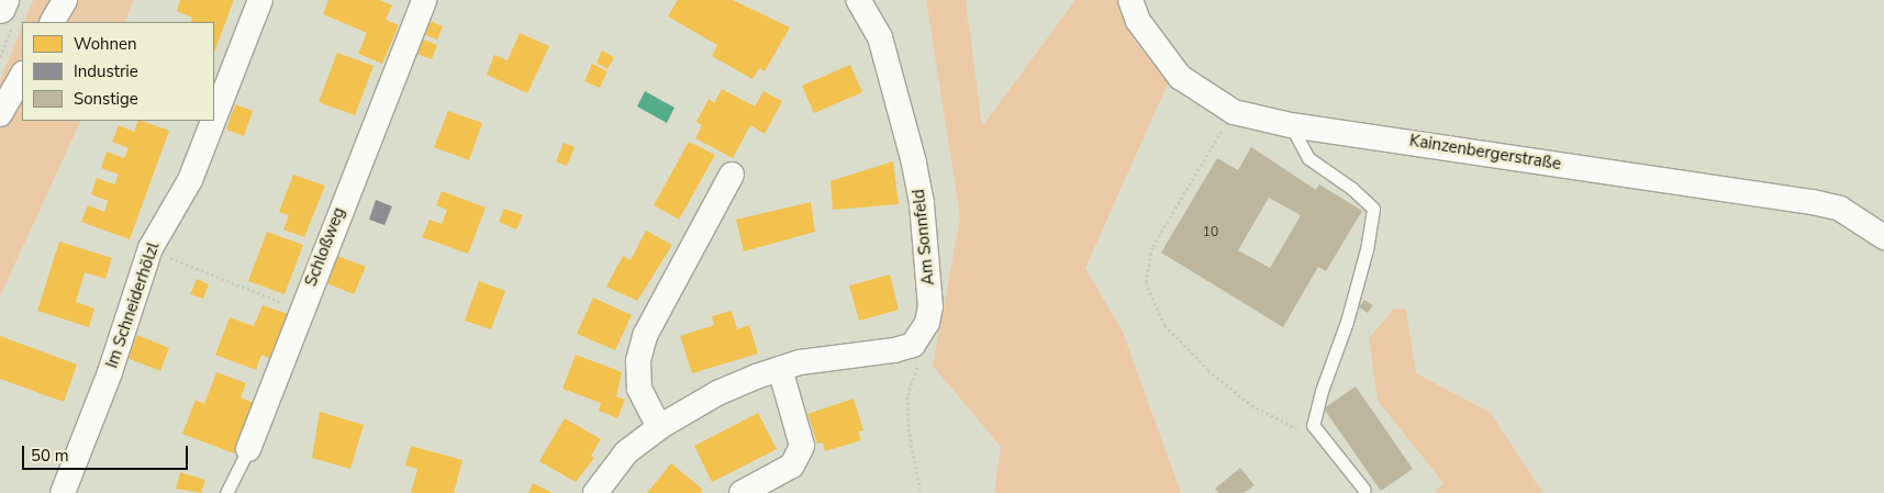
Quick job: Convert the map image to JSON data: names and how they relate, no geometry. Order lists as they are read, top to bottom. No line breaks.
{"streets":{"street":["Kainzenbergerstraße","Am Sonnfeld","Schloßweg","Im Schneiderhölzl"]},"house_numbers":["10"],"legend":["Wohnen","Industrie","Sonstige"],"scale_bar":"50 m"}
